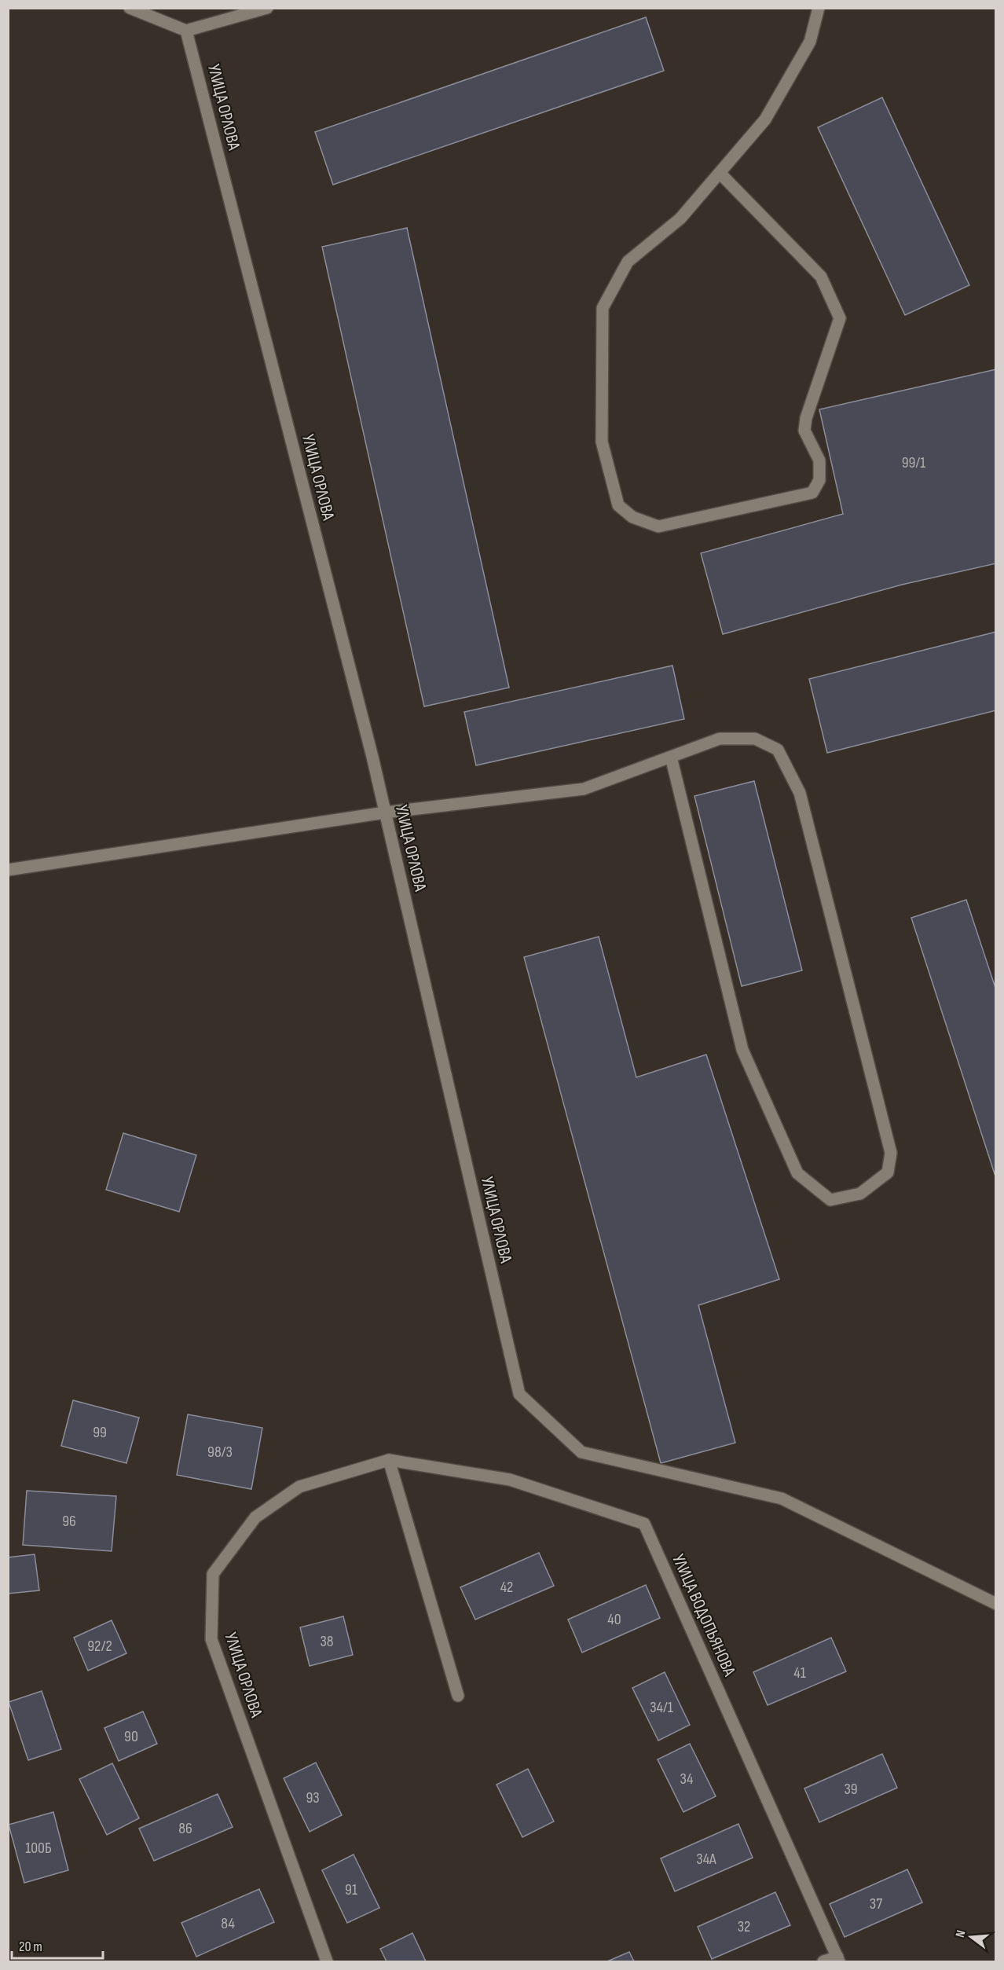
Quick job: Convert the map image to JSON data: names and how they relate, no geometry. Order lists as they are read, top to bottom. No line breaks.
{"streets":{"street":["УЛИЦА ОРЛОВА","УЛИЦА ВОДОПЬЯНОВА"]},"crossings":[["УЛИЦА ОРЛОВА","УЛИЦА ВОДОПЬЯНОВА"]],"house_numbers":["99/1","99","98/3","96","42","40","38","92/2","41","34/1","90","34","39","93","86","100Б","34А","91","37","84","32"],"scale_bar":"20 m","north":"left"}
